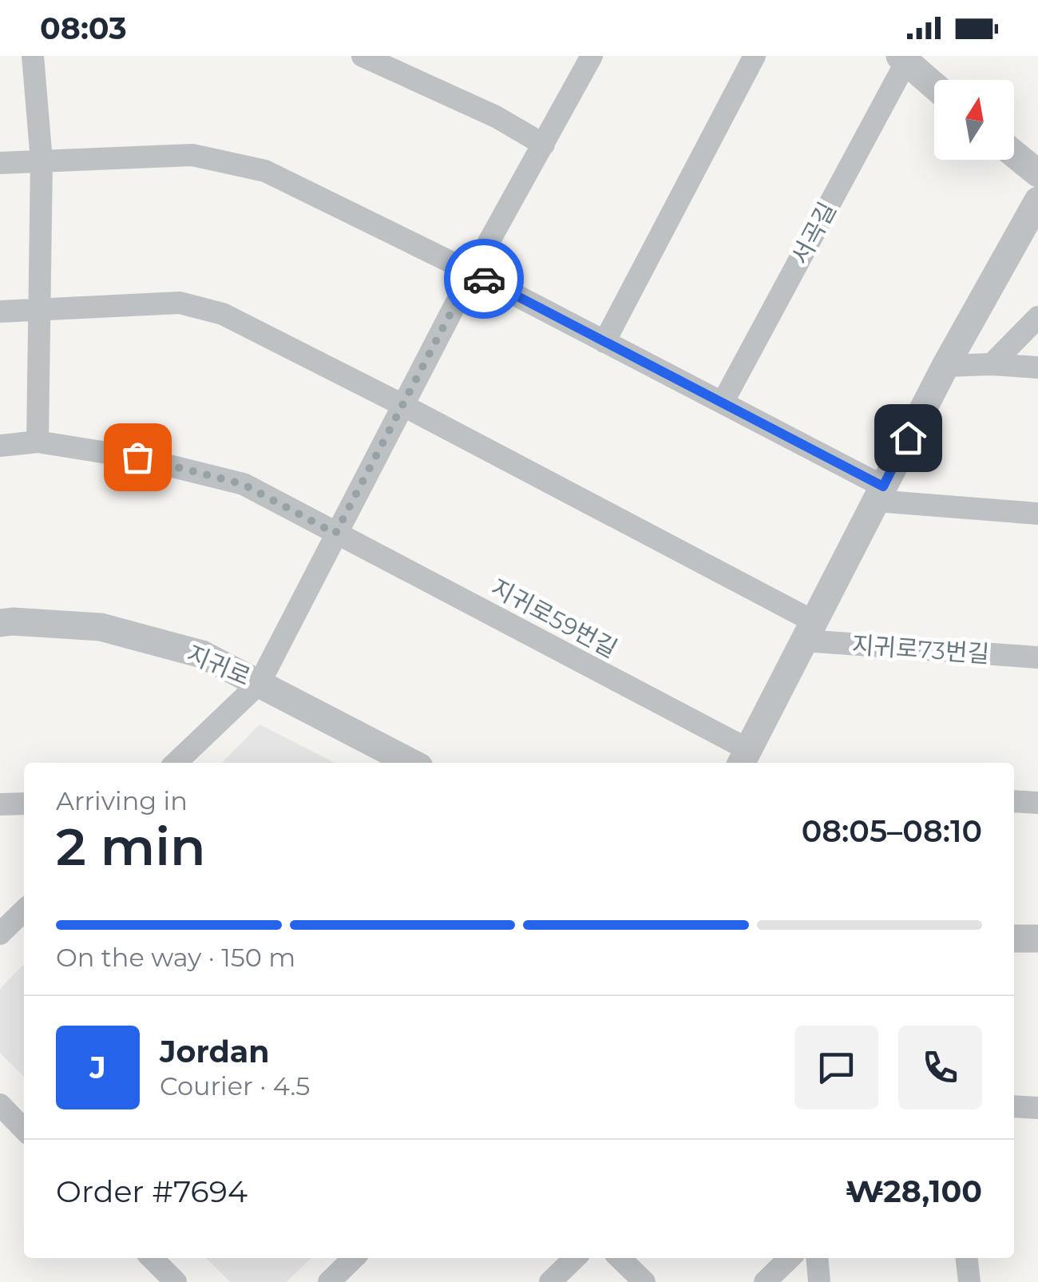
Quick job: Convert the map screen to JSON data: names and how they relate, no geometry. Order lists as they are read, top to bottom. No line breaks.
{"streets":{"street":["서곡길","지귀로59번길","지귀로73번길","지귀로"]},"north":"top","page":{"status":"08:03","heading":["2 min","Arriving in","08:05–08:10"],"panel":["Jordan","Courier · 4.5","Order #7694","₩28,100"],"bar":"On the way · 150 m","round":"J"}}
